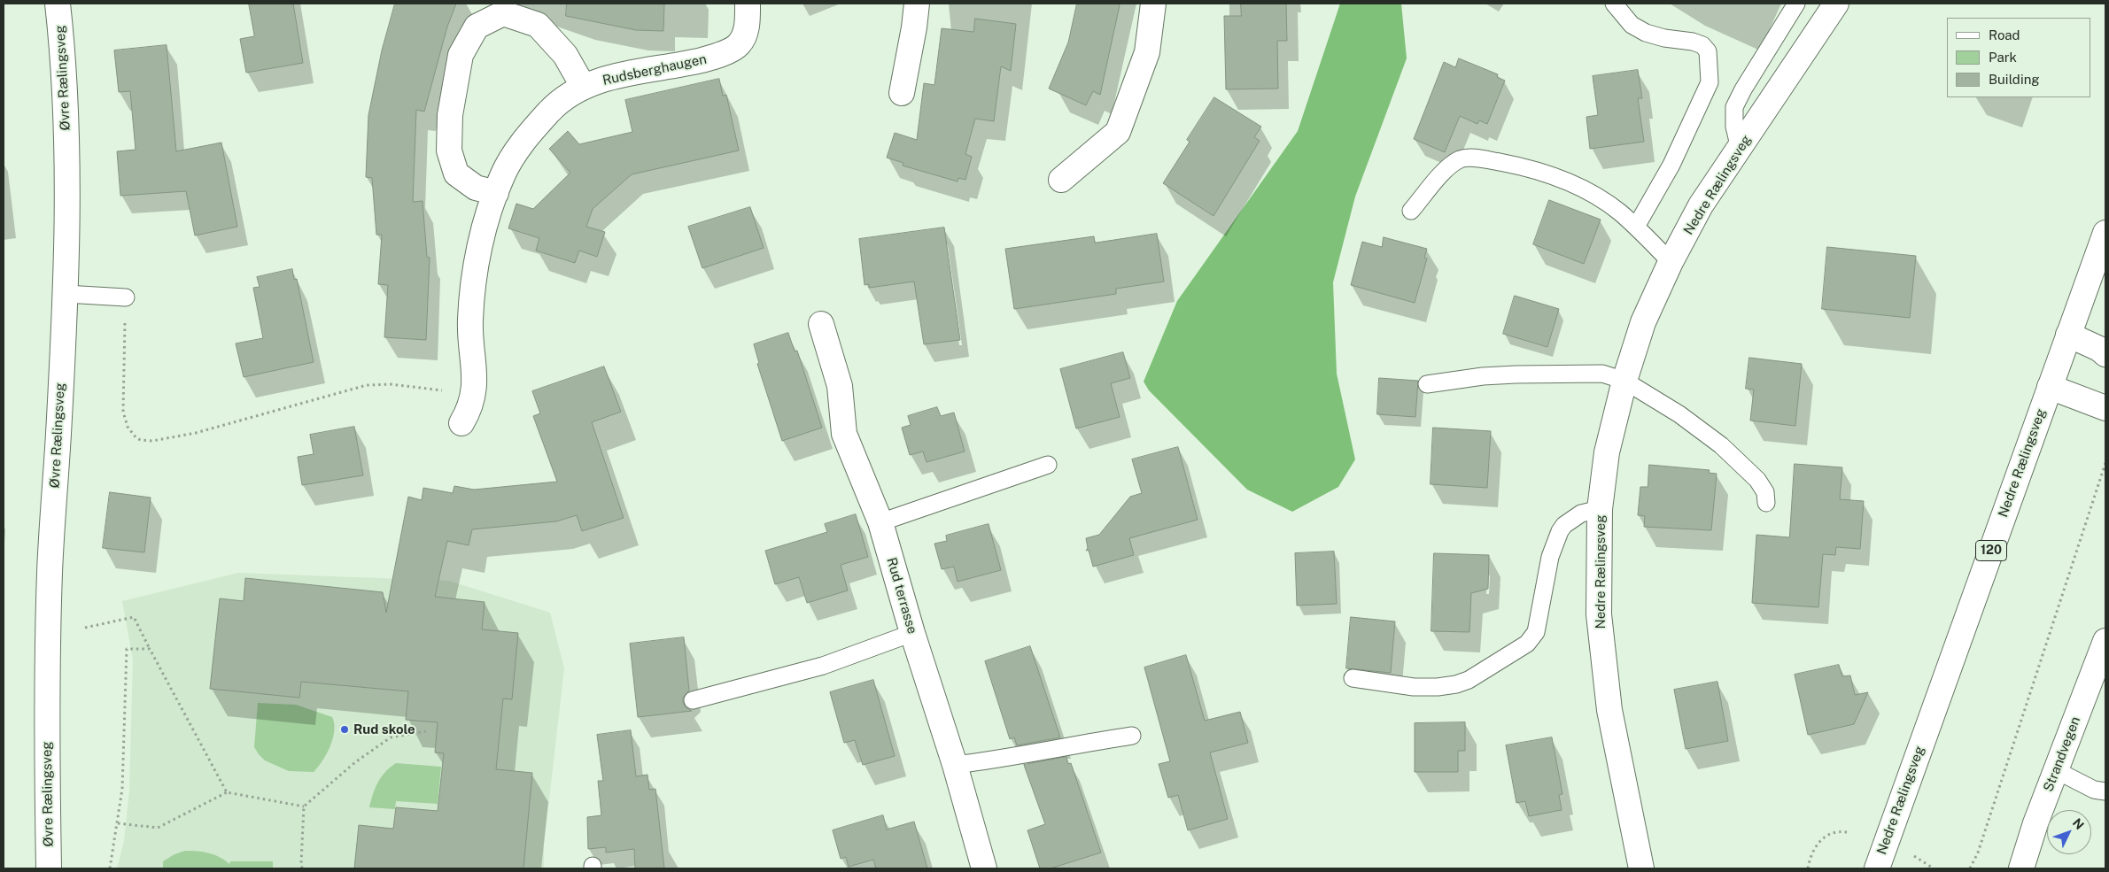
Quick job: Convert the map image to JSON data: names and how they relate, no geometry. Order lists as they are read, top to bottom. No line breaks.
{"streets":{"street":["Rudsberghaugen","Øvre Rælingsveg","Nedre Rælingsveg","120","Rud terrasse","Strandvegen"]},"places":["Rud skole"],"legend":["Road","Park","Building"],"north":"top right"}
